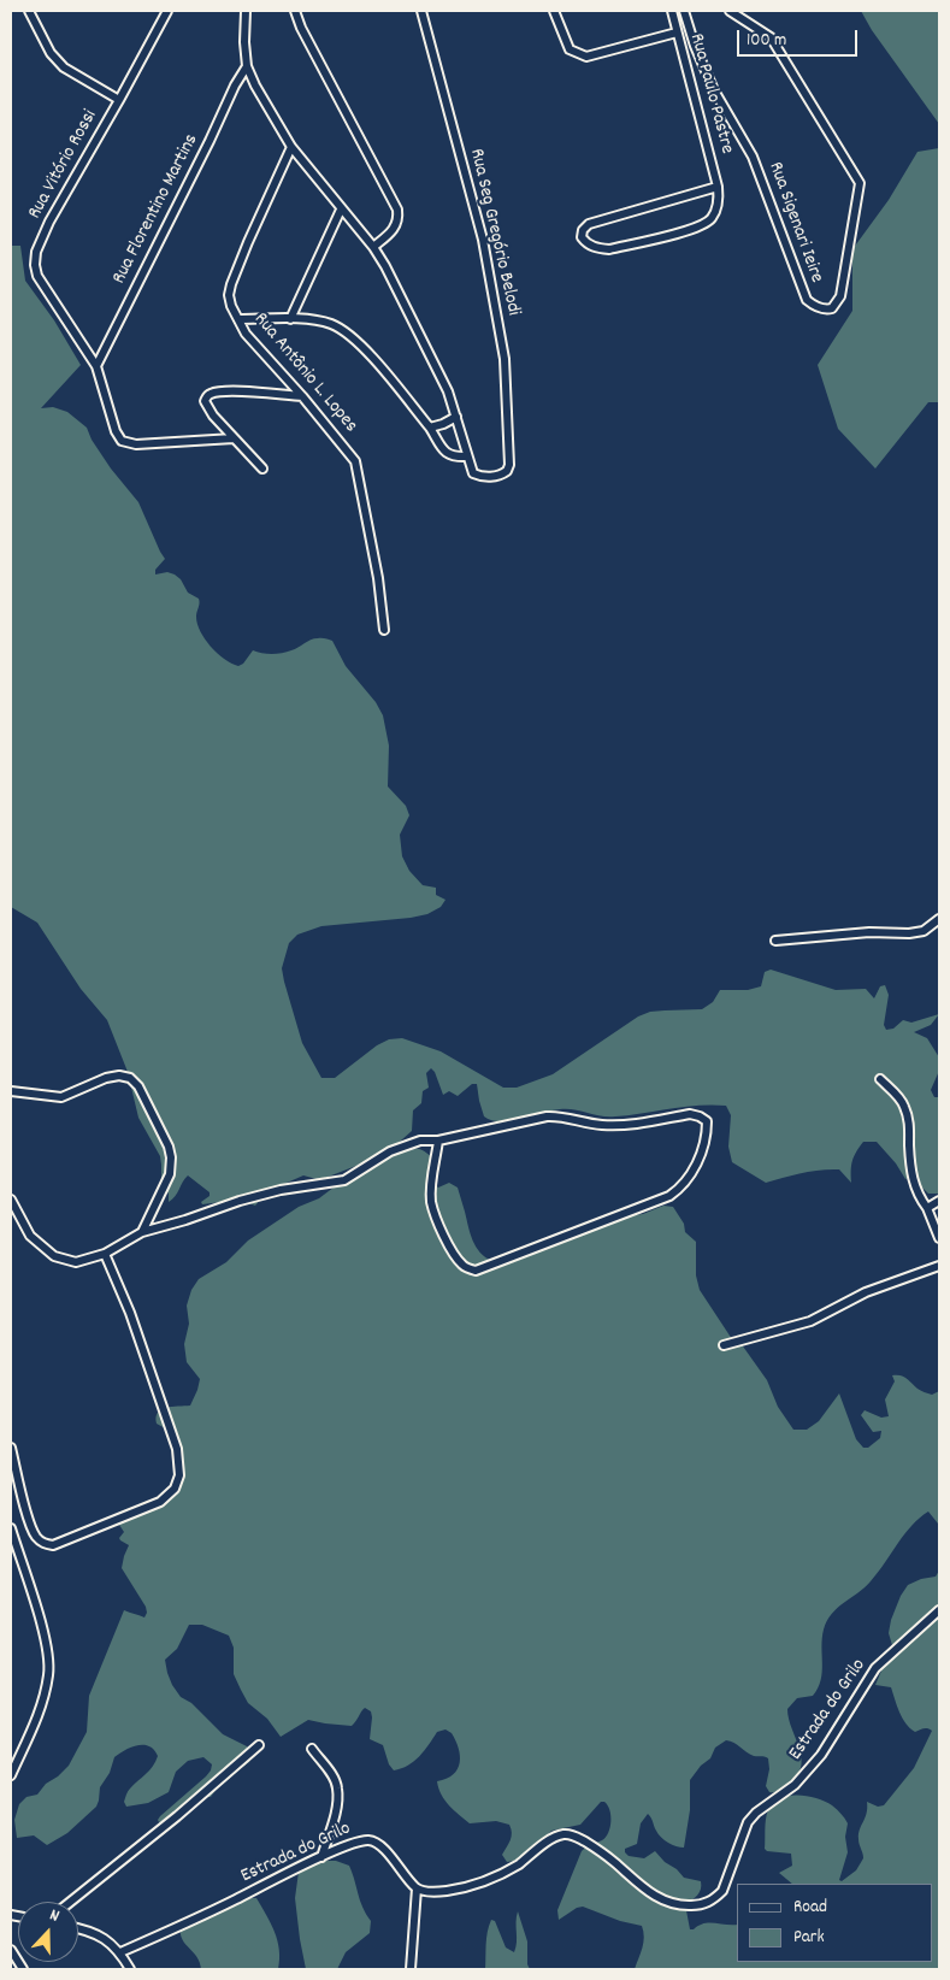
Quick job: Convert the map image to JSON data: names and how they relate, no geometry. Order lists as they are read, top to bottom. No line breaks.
{"streets":{"street":["Rua Paulo Pastre","Rua Vitório Rossi","Rua Florentino Martins","Rua Sigenari Ieire","Rua Seg Gregório Belodi","Rua Antônio L. Lopes","Estrada do Grilo"]},"crossings":[["Rua Vitório Rossi","Rua Florentino Martins"]],"legend":["Road","Park"],"scale_bar":"100 m","north":"top"}
